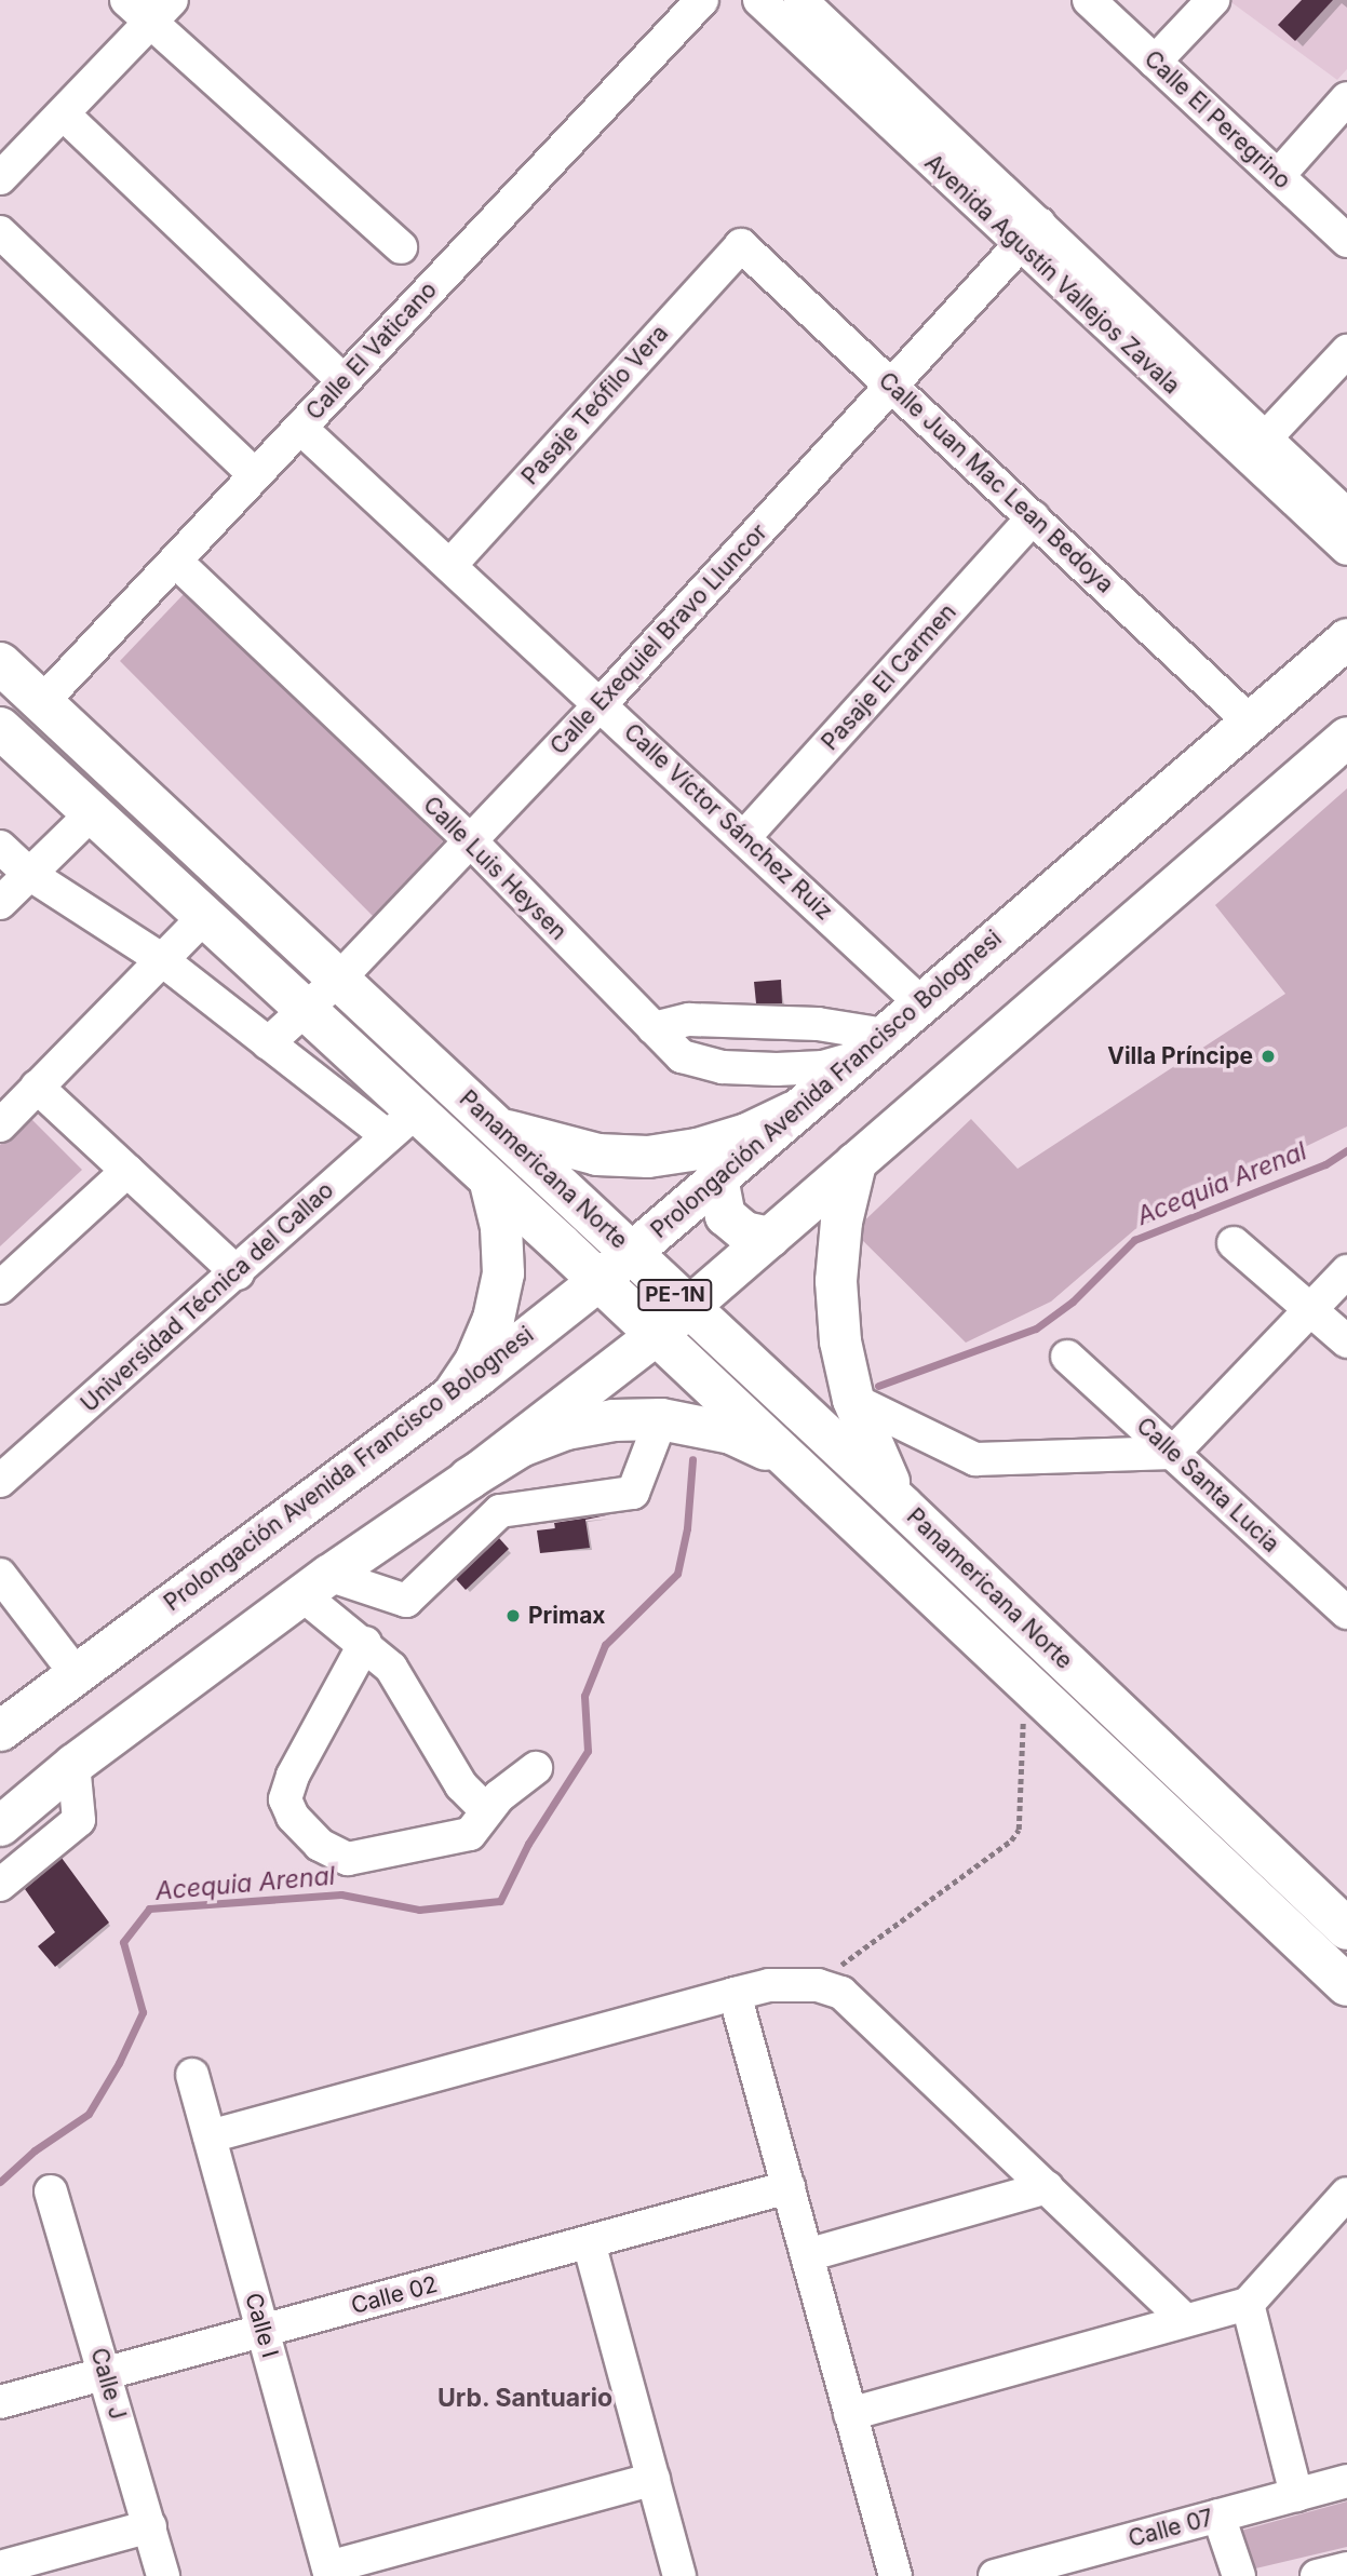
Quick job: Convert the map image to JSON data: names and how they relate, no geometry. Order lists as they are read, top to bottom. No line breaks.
{"streets":{"highway":["Panamericana Norte","PE-1N"],"main road":["Prolongación Avenida Francisco Bolognesi"],"street":["Calle El Peregrino","Avenida Agustín Vallejos Zavala","Calle El Vaticano","Pasaje Teófilo Vera","Calle Juan Mac Lean Bedoya","Calle Exequiel Bravo Lluncor","Pasaje El Carmen","Calle Víctor Sánchez Ruiz","Calle Luis Heysen","Universidad Técnica del Callao","Calle Santa Lucia","Calle 02","Calle I","Calle J","Calle 07"]},"crossings":[["Avenida Agustín Vallejos Zavala","Calle Exequiel Bravo Lluncor"],["Calle El Vaticano","Calle Víctor Sánchez Ruiz"],["Calle El Vaticano","Calle Luis Heysen"],["Calle El Vaticano","Panamericana Norte"],["Pasaje Teófilo Vera","Calle Juan Mac Lean Bedoya"],["Pasaje Teófilo Vera","Calle Víctor Sánchez Ruiz"],["Calle Juan Mac Lean Bedoya","Calle Exequiel Bravo Lluncor"],["Calle Juan Mac Lean Bedoya","Pasaje El Carmen"],["Calle Juan Mac Lean Bedoya","Prolongación Avenida Francisco Bolognesi"],["Calle Exequiel Bravo Lluncor","Calle Víctor Sánchez Ruiz"],["Calle Exequiel Bravo Lluncor","Calle Luis Heysen"],["Calle Exequiel Bravo Lluncor","Panamericana Norte"],["Pasaje El Carmen","Calle Víctor Sánchez Ruiz"],["Calle Víctor Sánchez Ruiz","Prolongación Avenida Francisco Bolognesi"],["Calle Luis Heysen","Prolongación Avenida Francisco Bolognesi"],["Prolongación Avenida Francisco Bolognesi","Panamericana Norte"],["Panamericana Norte","Universidad Técnica del Callao"],["Calle 02","Calle I"],["Calle 02","Calle J"]],"districts":["Urb. Santuario"],"water":["Acequia Arenal"],"places":["Villa Príncipe","Primax"]}
